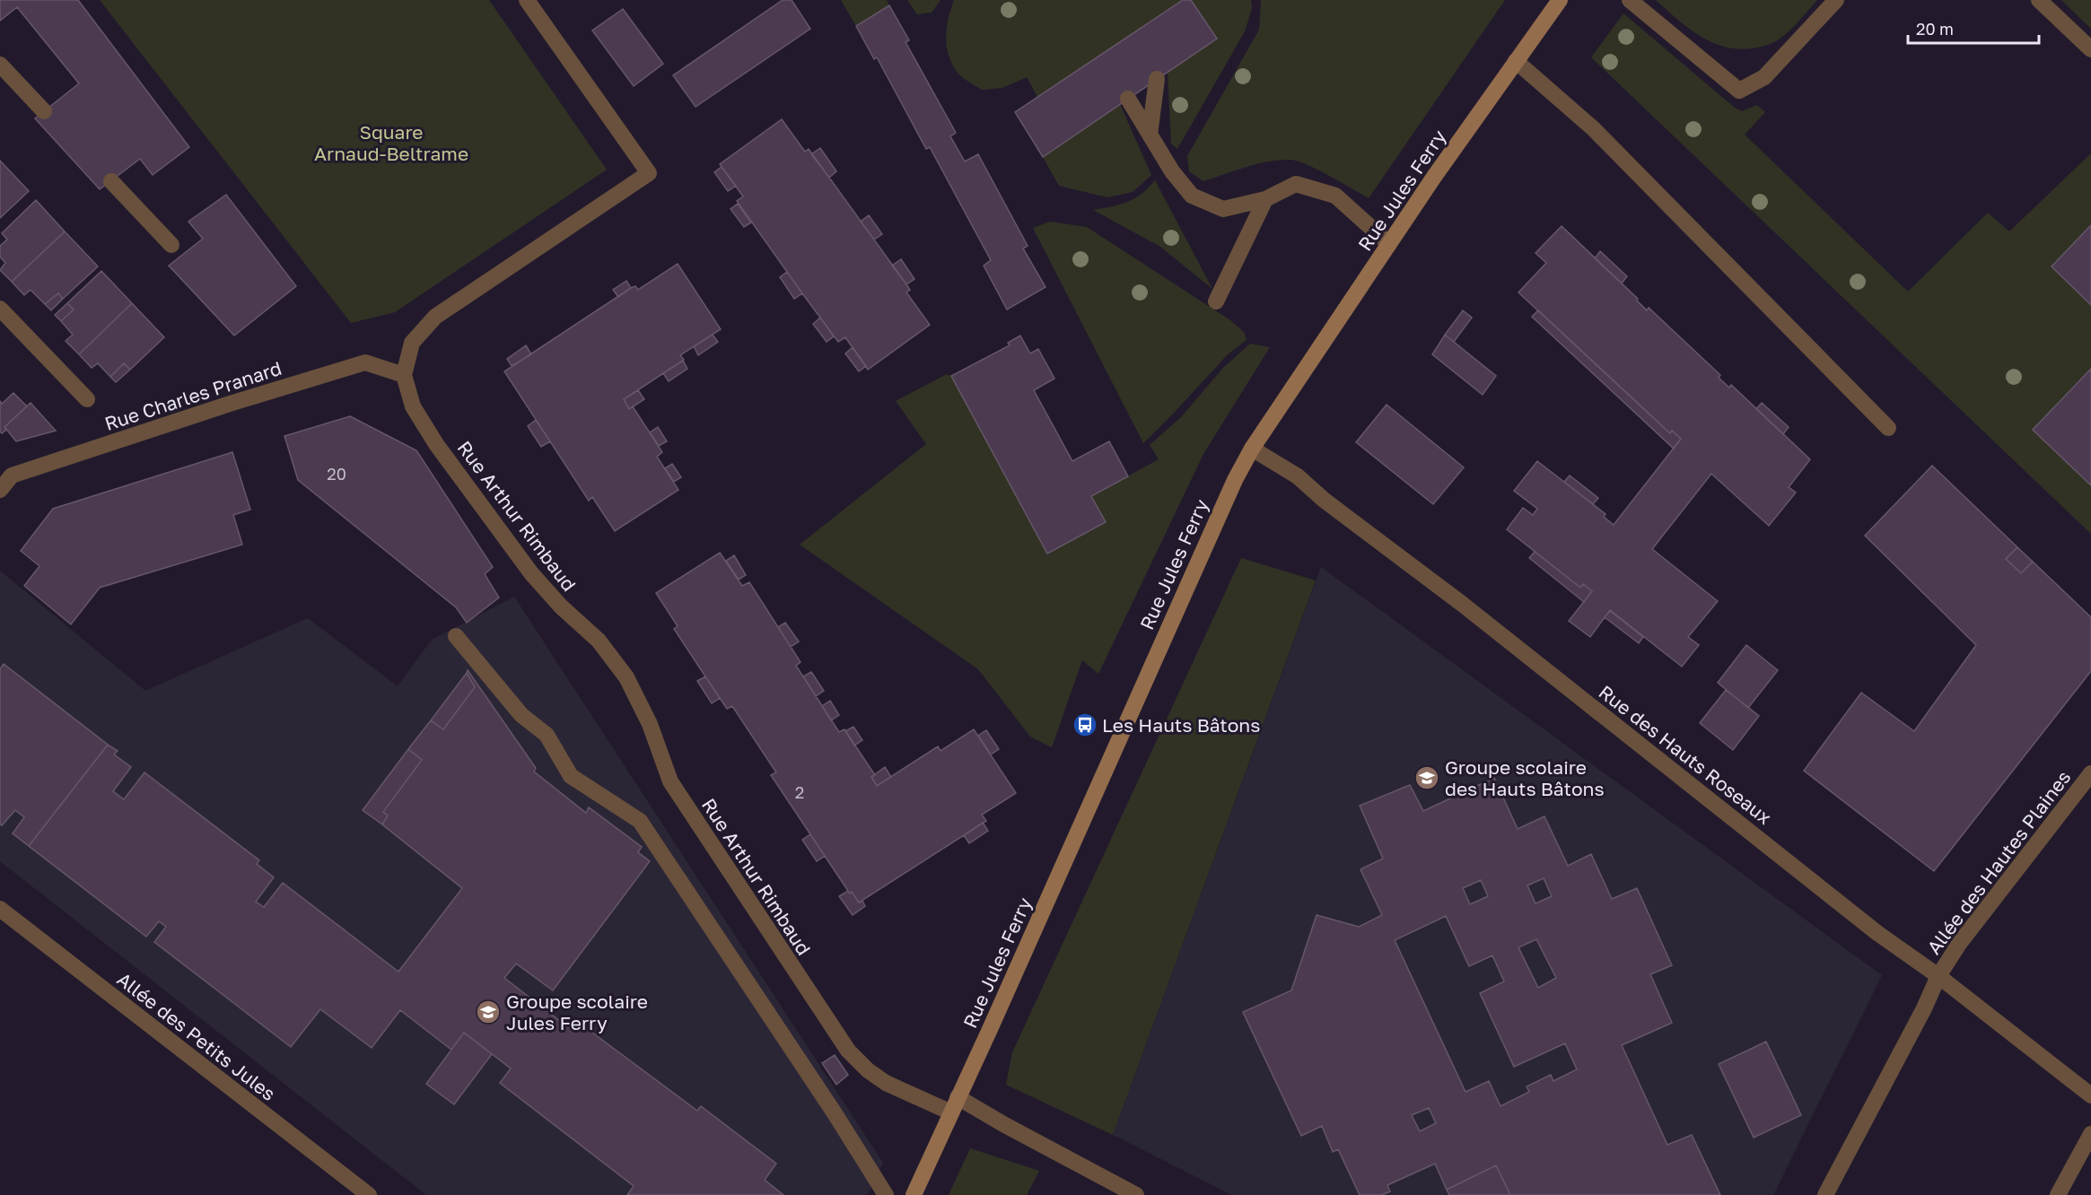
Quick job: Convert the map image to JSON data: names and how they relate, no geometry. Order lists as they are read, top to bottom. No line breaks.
{"streets":{"street":["Rue Jules Ferry","Rue Charles Pranard","Rue Arthur Rimbaud","Rue des Hauts Roseaux","Allée des Hautes Plaines","Allée des Petits Jules"]},"crossings":[["Rue Jules Ferry","Rue Arthur Rimbaud"],["Rue Jules Ferry","Rue des Hauts Roseaux"],["Rue Charles Pranard","Rue Arthur Rimbaud"],["Rue des Hauts Roseaux","Allée des Hautes Plaines"]],"parks":["Square Arnaud-Beltrame"],"places":{"bus stop":["Les Hauts Bâtons"],"school or university":["Groupe scolaire des Hauts Bâtons","Groupe scolaire Jules Ferry"]},"house_numbers":["20","2"],"scale_bar":"20 m"}
